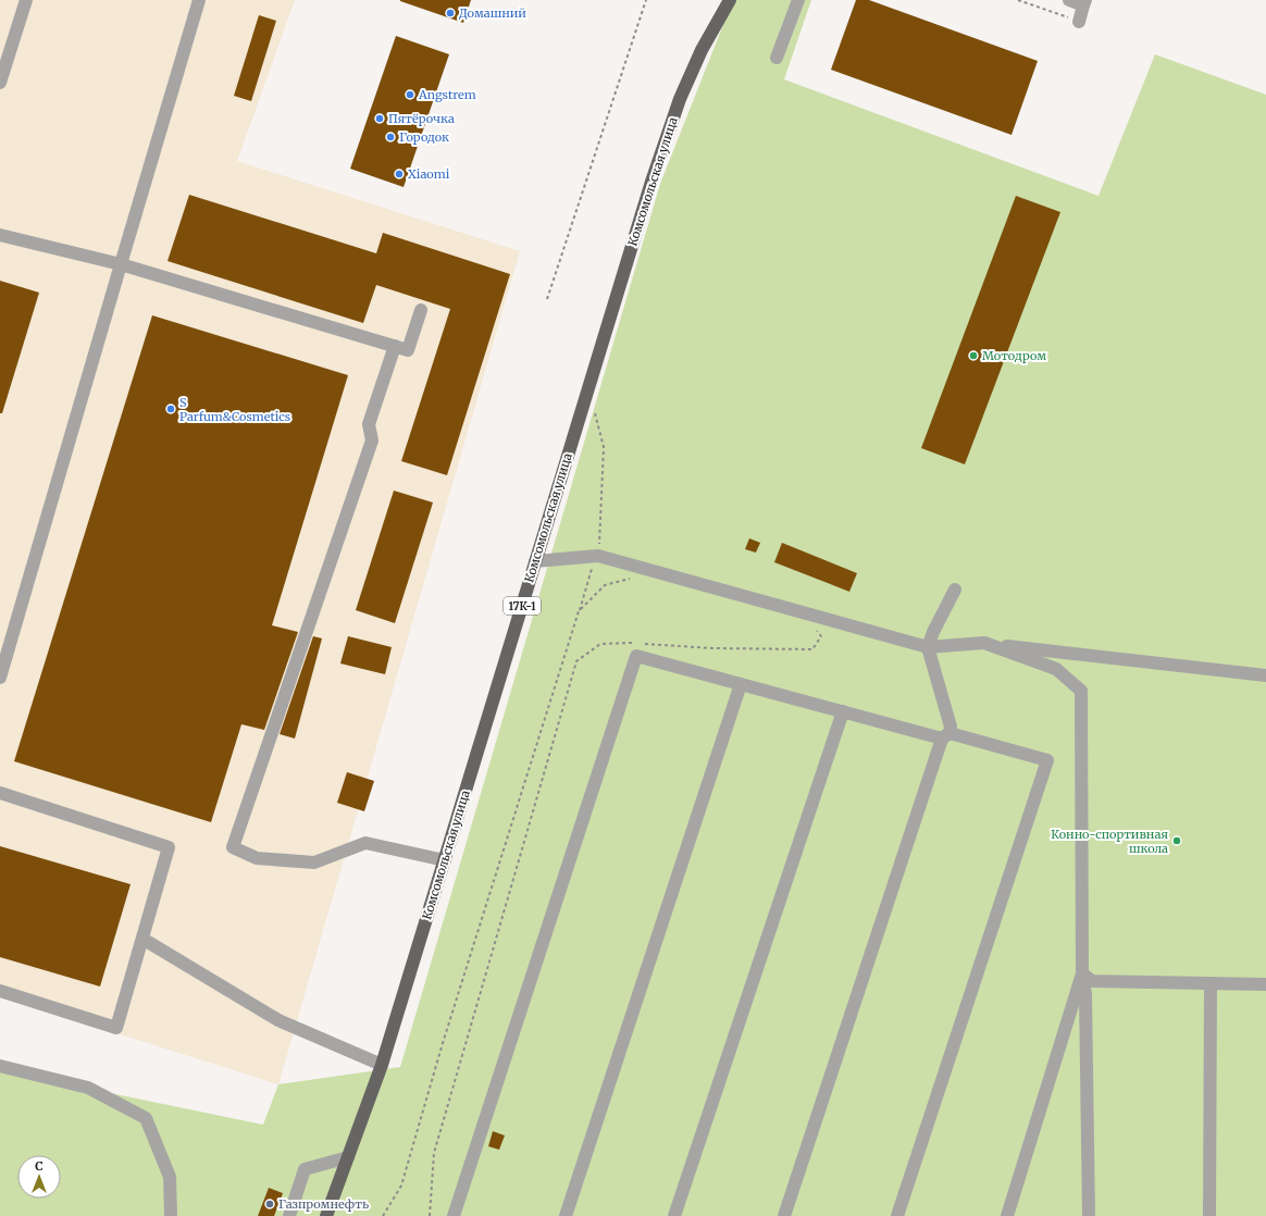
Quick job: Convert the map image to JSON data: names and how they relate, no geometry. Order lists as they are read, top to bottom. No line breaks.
{"streets":{"main road":["Комсомольская улица","17К-1"]},"places":["Домашний","Angstrem","Пятёрочка","Городок","Xiaomi","Мотодром","S Parfum&Cosmetics","Конно-спортивная школа","Газпромнефть"],"north":"top"}
